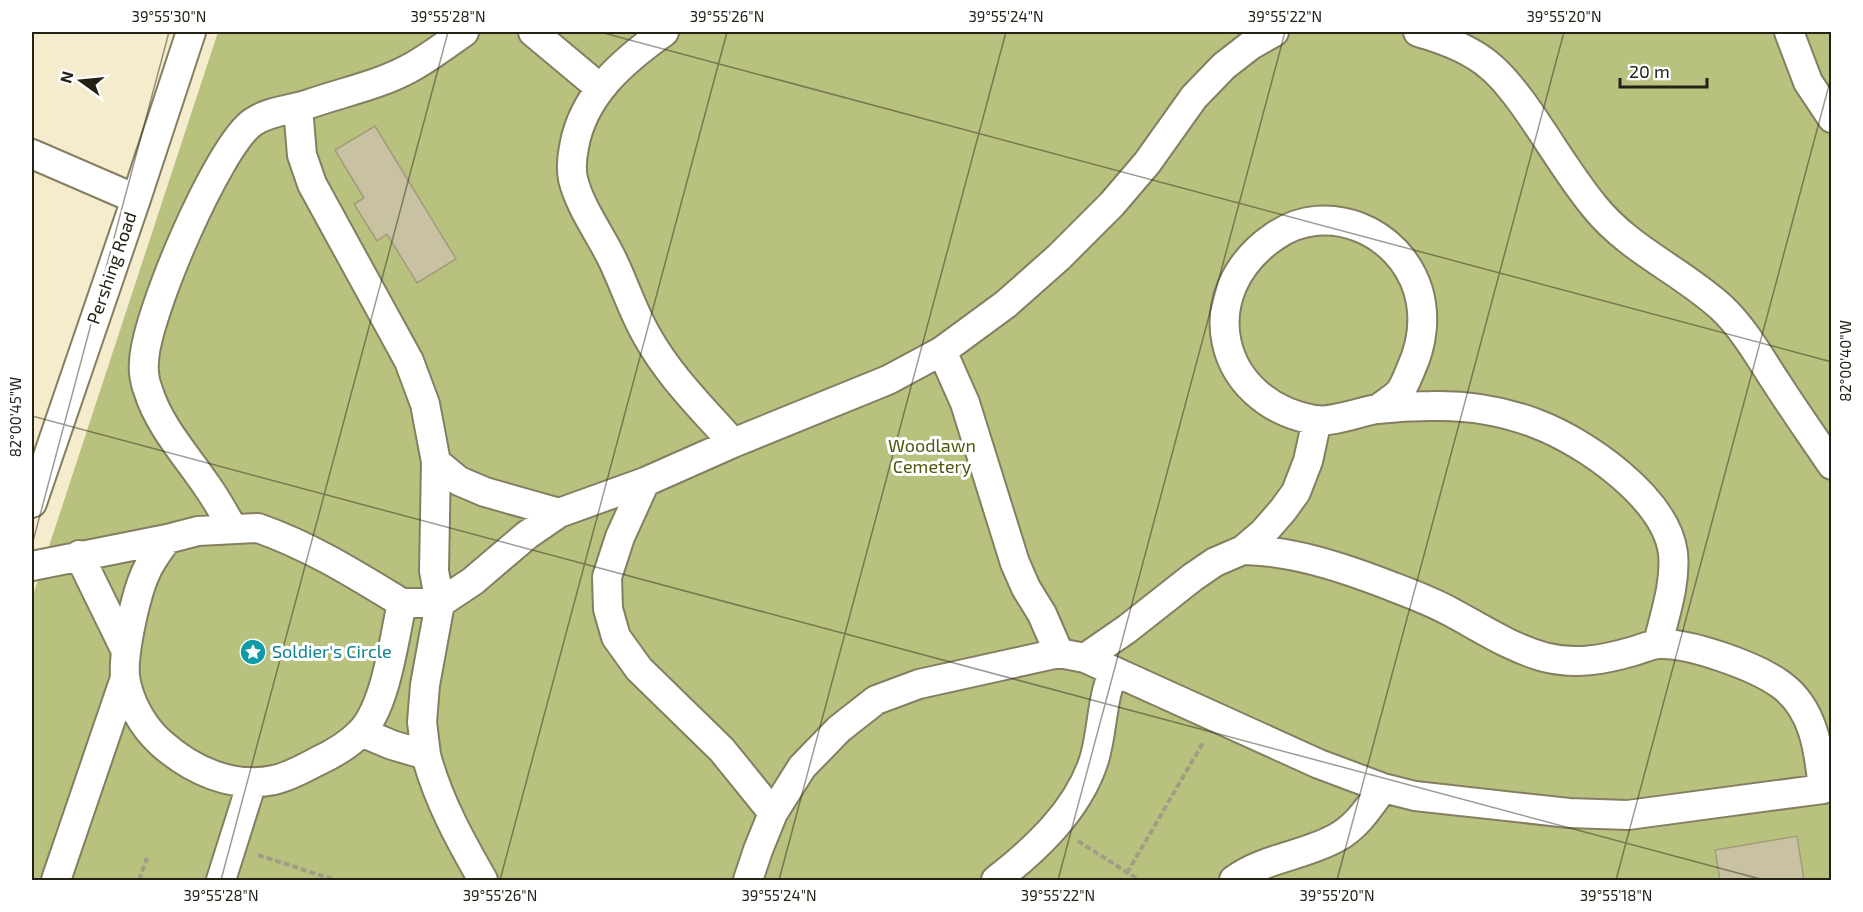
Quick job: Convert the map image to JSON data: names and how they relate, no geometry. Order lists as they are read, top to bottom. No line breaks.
{"streets":{"street":["Pershing Road"]},"parks":["Woodlawn Cemetery"],"places":{"place":["Soldier's Circle"]},"scale_bar":"20 m","north":"left","coordinates":["39°55'30\"N","39°55'28\"N","39°55'26\"N","39°55'24\"N","39°55'22\"N","39°55'20\"N","82°00'40\"W","82°00'45\"W","39°55'18\"N"]}
